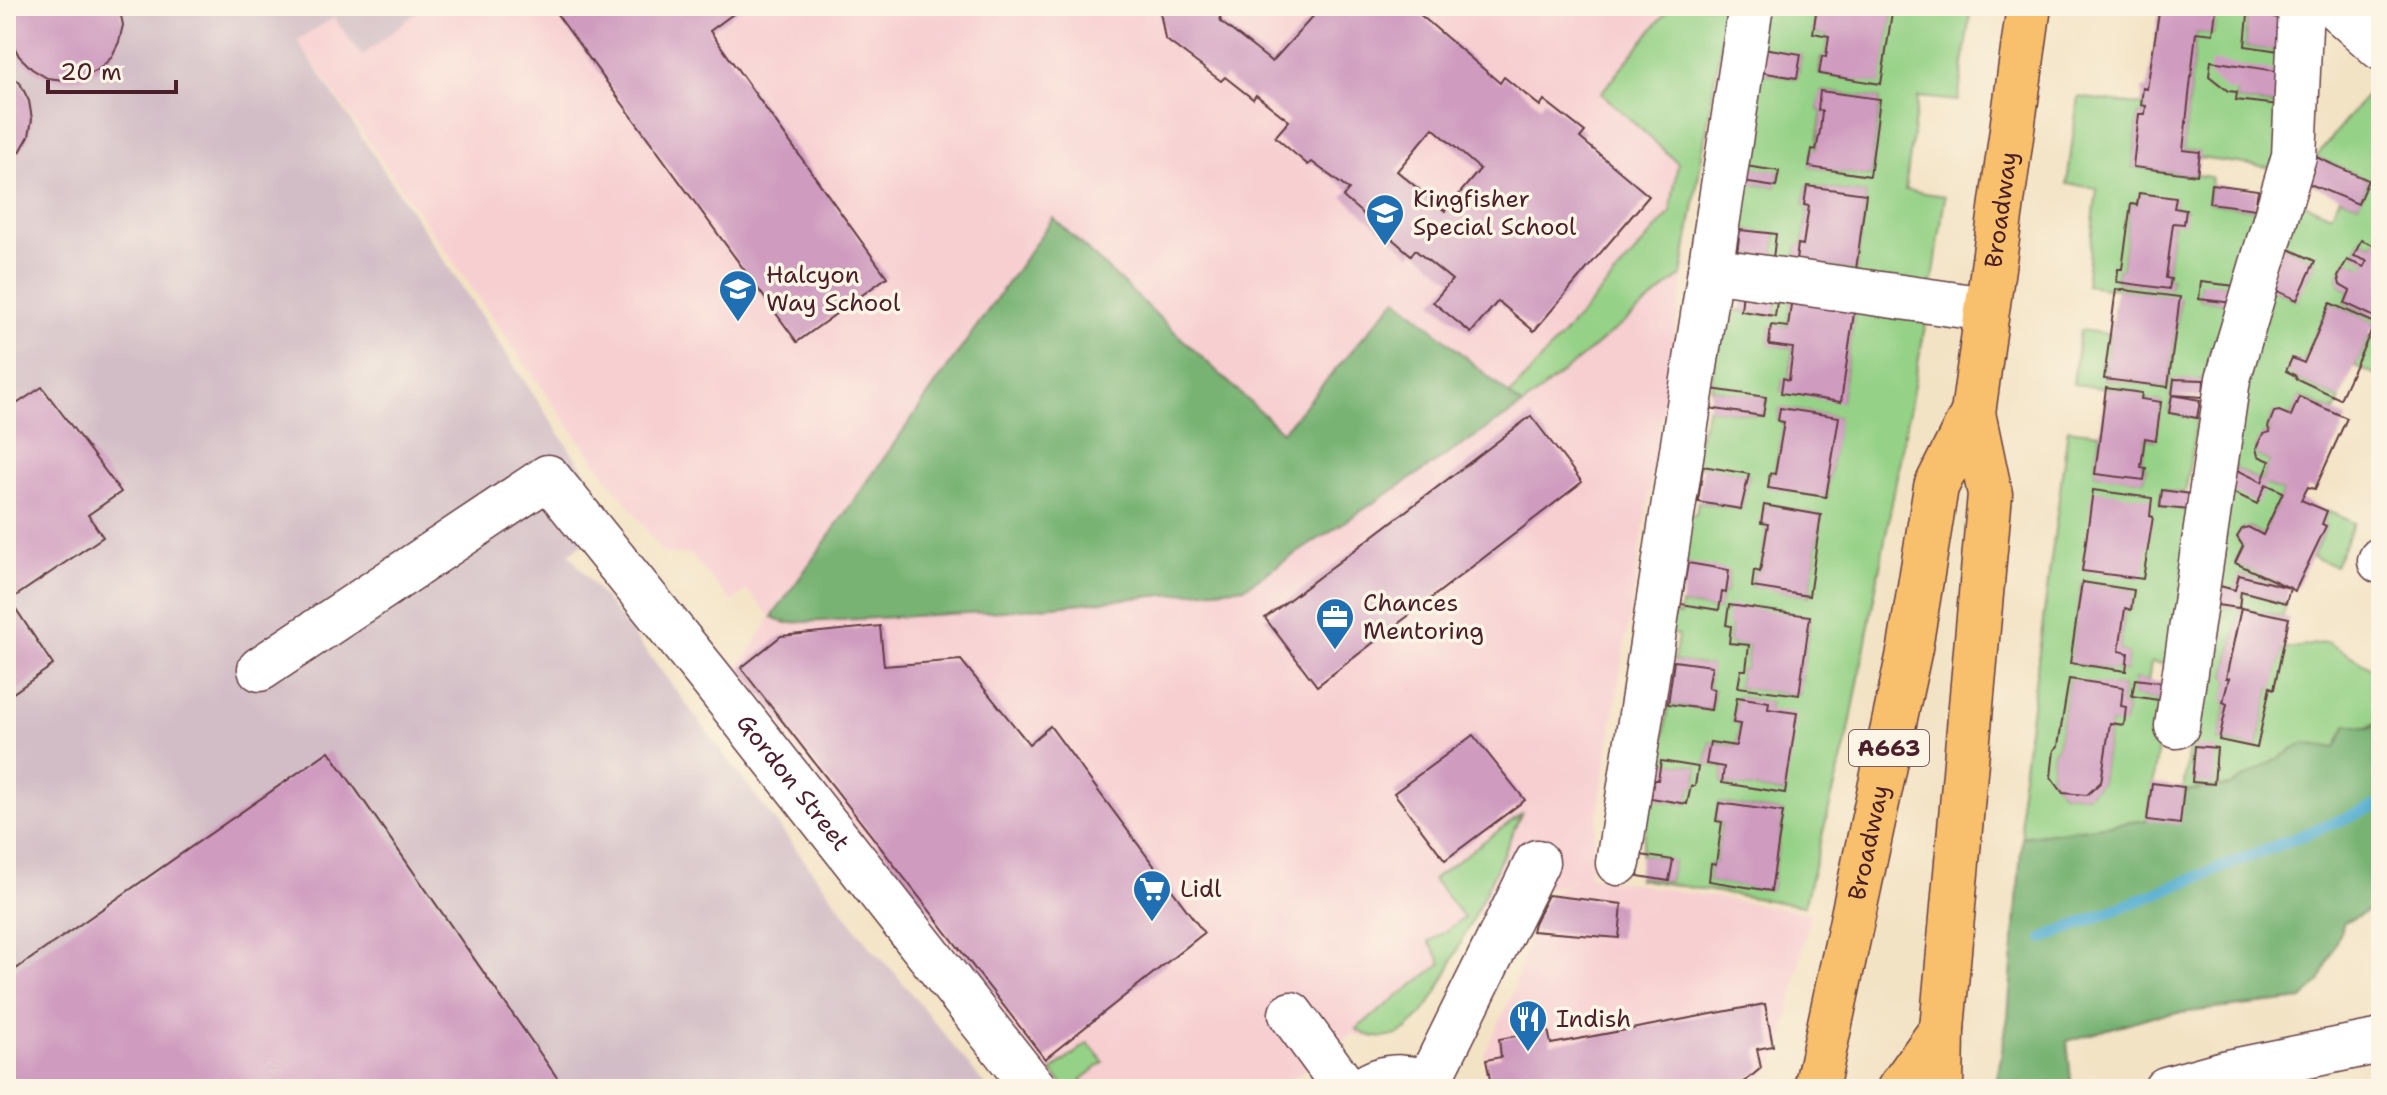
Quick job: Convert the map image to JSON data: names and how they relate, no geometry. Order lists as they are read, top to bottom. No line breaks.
{"streets":{"highway":["Broadway","A663"],"street":["Gordon Street"]},"places":{"school or university":["Kingfisher Special School","Halcyon Way School"],"office":["Chances Mentoring"],"supermarket":["Lidl"],"restaurant":["Indish"]},"scale_bar":"20 m"}
